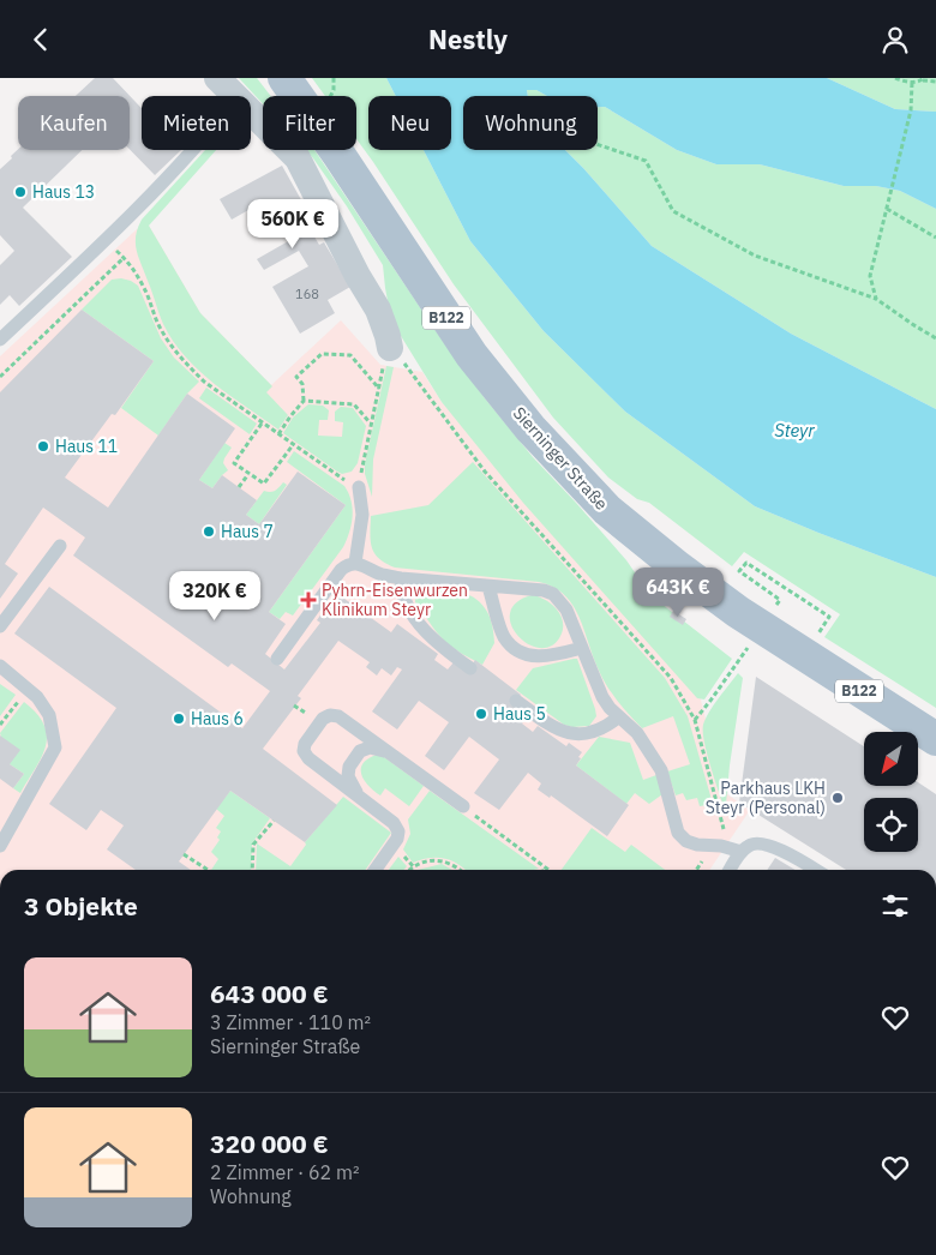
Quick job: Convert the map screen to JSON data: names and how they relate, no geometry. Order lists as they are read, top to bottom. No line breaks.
{"streets":{"main road":["B122","Sierninger Straße"]},"water":["Steyr"],"places":{"other":["Haus 13","Haus 11","Haus 7","Haus 5","Haus 6","Parkhaus LKH Steyr (Personal)"],"health":["Pyhrn-Eisenwurzen Klinikum Steyr"]},"house_numbers":["168"],"north":"bottom left","page":{"header":"Nestly","chip":["Kaufen","Mieten","Filter","Neu","Wohnung"],"price":["560K €","643K €","320K €"],"heading":"3 Objekte","list":[{"name":"643 000 €","note":"3 Zimmer · 110 m² · Sierninger Straße"},{"name":"320 000 €","note":"2 Zimmer · 62 m² · Wohnung"}]}}
